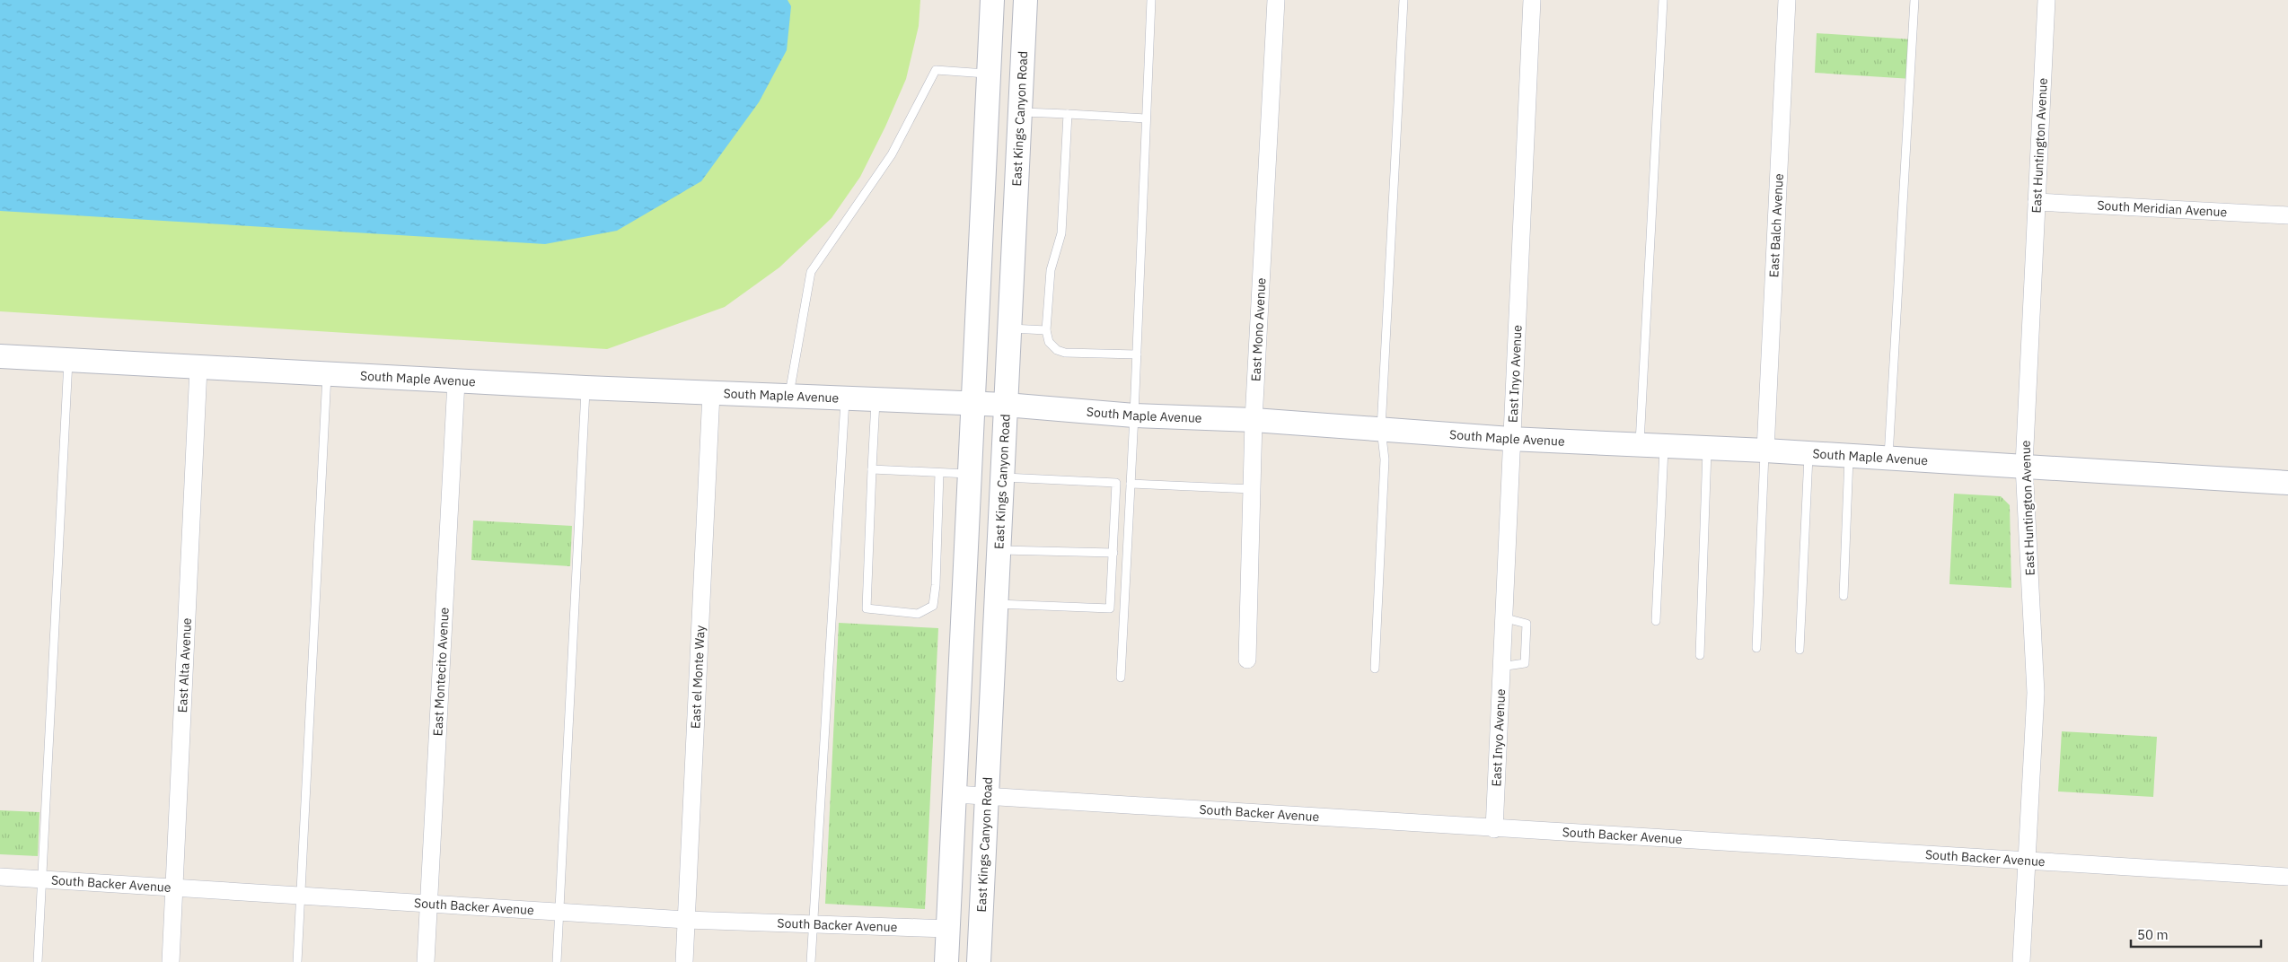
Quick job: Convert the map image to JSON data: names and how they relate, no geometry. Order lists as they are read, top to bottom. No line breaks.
{"streets":{"main road":["East Kings Canyon Road","South Maple Avenue"],"street":["East Huntington Avenue","South Meridian Avenue","East Balch Avenue","East Mono Avenue","East Inyo Avenue","East Alta Avenue","East Montecito Avenue","East el Monte Way","South Backer Avenue"]},"crossings":[["East Kings Canyon Road","South Maple Avenue"],["East Kings Canyon Road","South Backer Avenue"],["East Huntington Avenue","South Meridian Avenue"],["East Huntington Avenue","South Maple Avenue"],["East Huntington Avenue","South Backer Avenue"],["East Balch Avenue","South Maple Avenue"],["East Mono Avenue","South Maple Avenue"],["East Inyo Avenue","South Maple Avenue"],["East Inyo Avenue","South Backer Avenue"],["South Maple Avenue","East Alta Avenue"],["South Maple Avenue","East Montecito Avenue"],["South Maple Avenue","East el Monte Way"],["East Alta Avenue","South Backer Avenue"],["East Montecito Avenue","South Backer Avenue"],["East el Monte Way","South Backer Avenue"]],"scale_bar":"50 m"}
